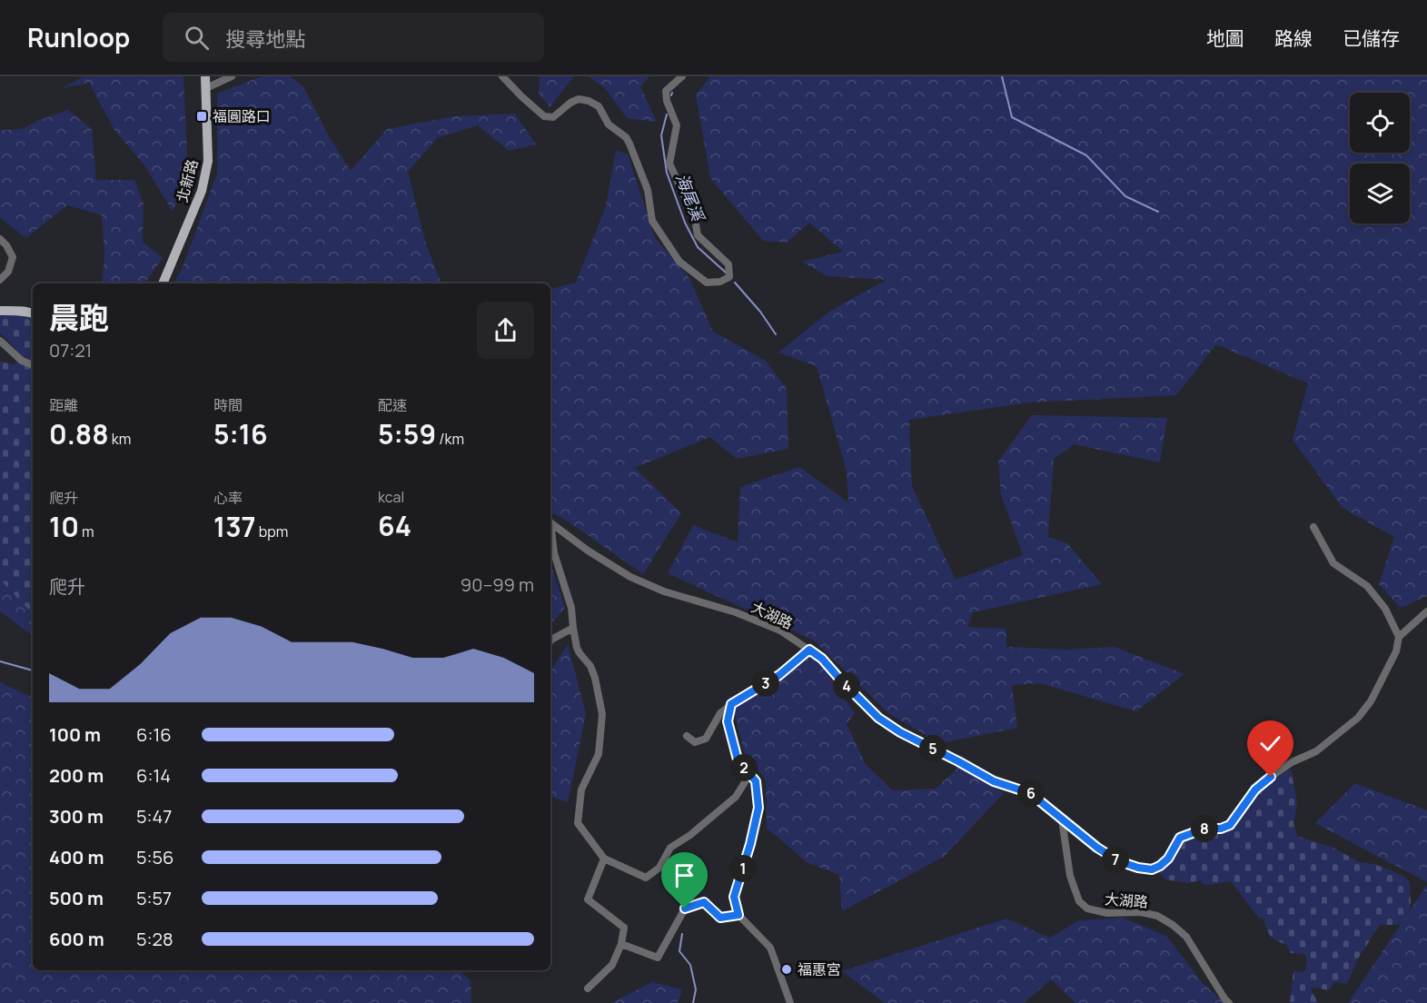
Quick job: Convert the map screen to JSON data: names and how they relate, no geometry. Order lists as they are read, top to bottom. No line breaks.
{"streets":{"main road":["北新路"],"street":["大湖路"]},"water":["海尾溪"],"places":{"transit":["福圓路口"],"other":["福惠宮"]},"page":{"header":"Runloop","search":"搜尋地點","nav":["地圖","路線","已儲存"],"heading":["晨跑","07:21"],"stats":[["距離","0.88 km"],["時間","5:16"],["配速","5:59 /km"],["爬升","10 m"],["心率","137 bpm"],["kcal","64"]],"chart":["爬升","90–99 m"],"pins":["3","4","5","2","6","8","7","1"],"list":[{"name":"100 m","note":"6:16"},{"name":"200 m","note":"6:14"},{"name":"300 m","note":"5:47"},{"name":"400 m","note":"5:56"},{"name":"500 m","note":"5:57"},{"name":"600 m","note":"5:28"}]}}
